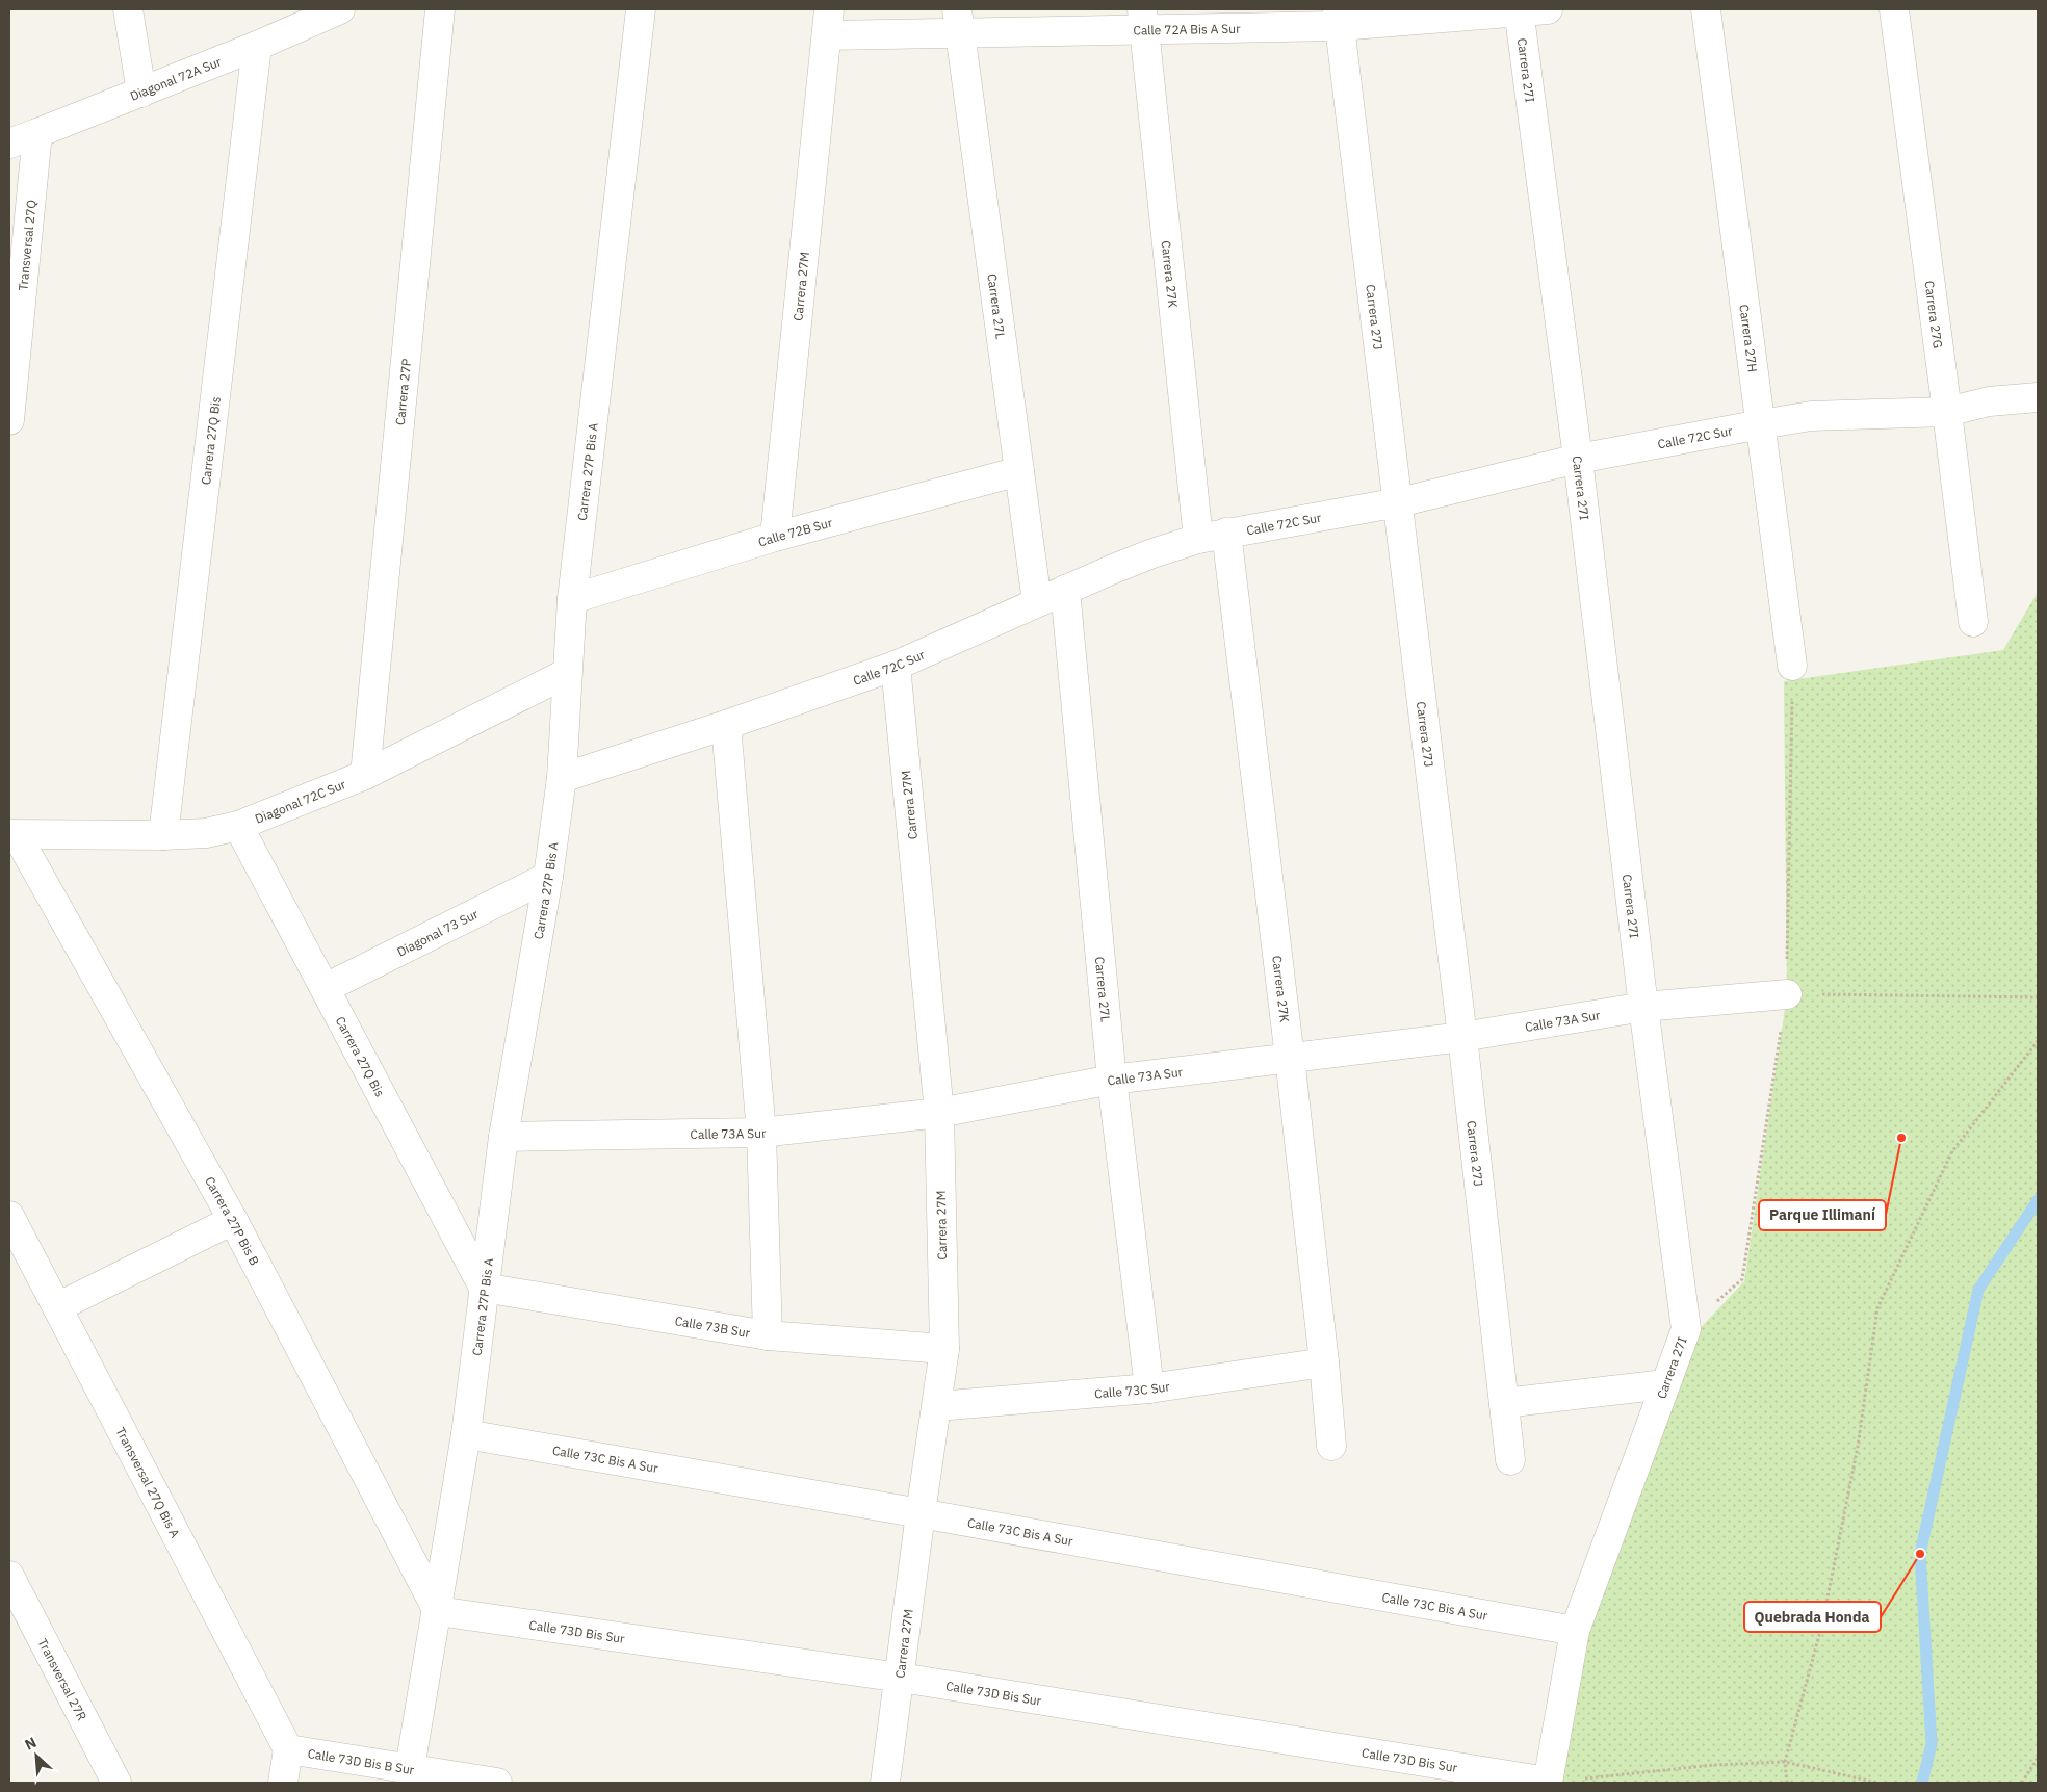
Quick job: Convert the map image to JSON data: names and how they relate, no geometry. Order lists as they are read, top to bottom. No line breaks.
{"streets":{"street":["Calle 72A Bis A Sur","Carrera 27I","Diagonal 72A Sur","Transversal 27Q","Carrera 27K","Carrera 27M","Carrera 27L","Carrera 27G","Carrera 27J","Carrera 27H","Carrera 27P","Calle 72C Sur","Carrera 27Q Bis","Carrera 27P Bis A","Calle 72B Sur","Diagonal 72C Sur","Diagonal 73 Sur","Calle 73A Sur","Carrera 27P Bis B","Calle 73B Sur","Calle 73C Sur","Calle 73C Bis A Sur","Transversal 27Q Bis A","Calle 73D Bis Sur","Transversal 27R","Calle 73D Bis B Sur"]},"crossings":[["Calle 72A Bis A Sur","Carrera 27I"],["Calle 72A Bis A Sur","Carrera 27K"],["Calle 72A Bis A Sur","Carrera 27M"],["Calle 72A Bis A Sur","Carrera 27L"],["Calle 72A Bis A Sur","Carrera 27J"],["Carrera 27I","Calle 72C Sur"],["Carrera 27I","Calle 73A Sur"],["Carrera 27I","Calle 73C Bis A Sur"],["Carrera 27I","Calle 73D Bis Sur"],["Diagonal 72A Sur","Transversal 27Q"],["Diagonal 72A Sur","Carrera 27Q Bis"],["Carrera 27K","Calle 72C Sur"],["Carrera 27K","Calle 73A Sur"],["Carrera 27K","Calle 73C Sur"],["Carrera 27M","Calle 72C Sur"],["Carrera 27M","Calle 72B Sur"],["Carrera 27M","Calle 73A Sur"],["Carrera 27M","Calle 73B Sur"],["Carrera 27M","Calle 73C Sur"],["Carrera 27M","Calle 73C Bis A Sur"],["Carrera 27M","Calle 73D Bis Sur"],["Carrera 27L","Calle 72C Sur"],["Carrera 27L","Calle 72B Sur"],["Carrera 27L","Calle 73A Sur"],["Carrera 27L","Calle 73C Sur"],["Carrera 27G","Calle 72C Sur"],["Carrera 27J","Calle 72C Sur"],["Carrera 27J","Calle 73A Sur"],["Carrera 27H","Calle 72C Sur"],["Carrera 27P","Diagonal 72C Sur"],["Calle 72C Sur","Carrera 27P Bis A"],["Carrera 27Q Bis","Carrera 27P Bis A"],["Carrera 27Q Bis","Diagonal 72C Sur"],["Carrera 27Q Bis","Diagonal 73 Sur"],["Carrera 27Q Bis","Calle 73B Sur"],["Carrera 27P Bis A","Calle 72B Sur"],["Carrera 27P Bis A","Diagonal 72C Sur"],["Carrera 27P Bis A","Diagonal 73 Sur"],["Carrera 27P Bis A","Calle 73A Sur"],["Carrera 27P Bis A","Carrera 27P Bis B"],["Carrera 27P Bis A","Calle 73B Sur"],["Carrera 27P Bis A","Calle 73C Bis A Sur"],["Carrera 27P Bis A","Calle 73D Bis Sur"],["Carrera 27P Bis A","Calle 73D Bis B Sur"],["Diagonal 72C Sur","Carrera 27P Bis B"],["Carrera 27P Bis B","Calle 73D Bis Sur"],["Transversal 27Q Bis A","Calle 73D Bis B Sur"]],"places":["Parque Illimaní","Quebrada Honda"],"north":"top left"}
